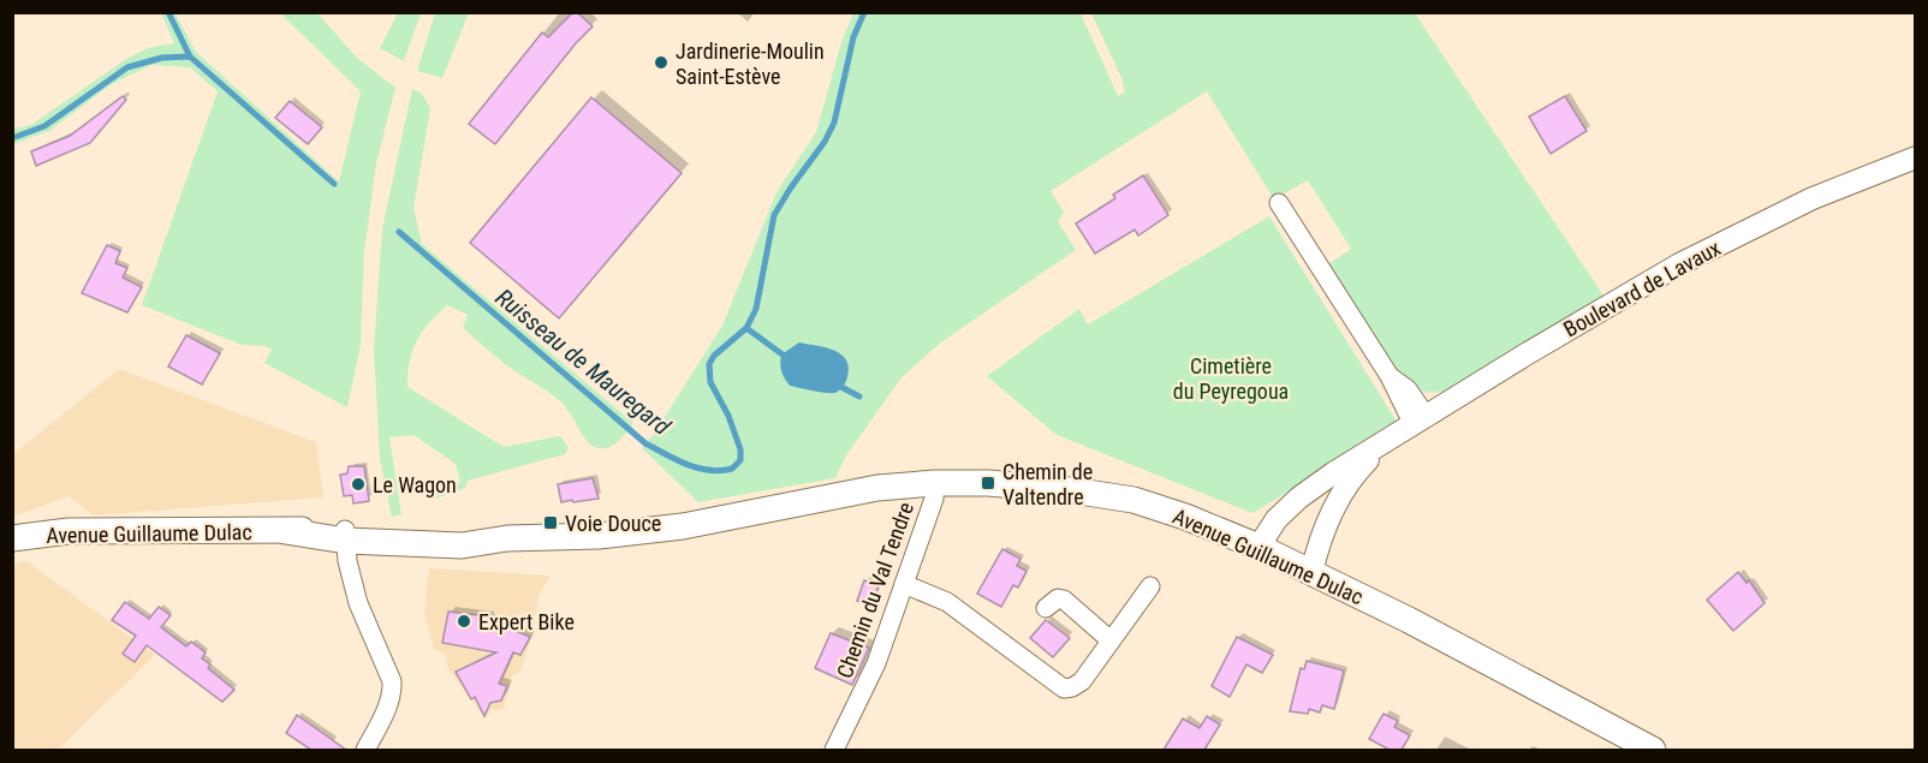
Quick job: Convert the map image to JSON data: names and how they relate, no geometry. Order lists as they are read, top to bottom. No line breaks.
{"streets":{"main road":["Avenue Guillaume Dulac"],"street":["Boulevard de Lavaux","Chemin du Val Tendre"]},"crossings":[["Boulevard de Lavaux","Avenue Guillaume Dulac"],["Avenue Guillaume Dulac","Chemin du Val Tendre"]],"water":["Ruisseau de Mauregard"],"parks":["Cimetière du Peyregoua"],"places":{"other":["Jardinerie-Moulin Saint-Estève","Le Wagon","Expert Bike"],"transit":["Chemin de Valtendre","Voie Douce"]}}
